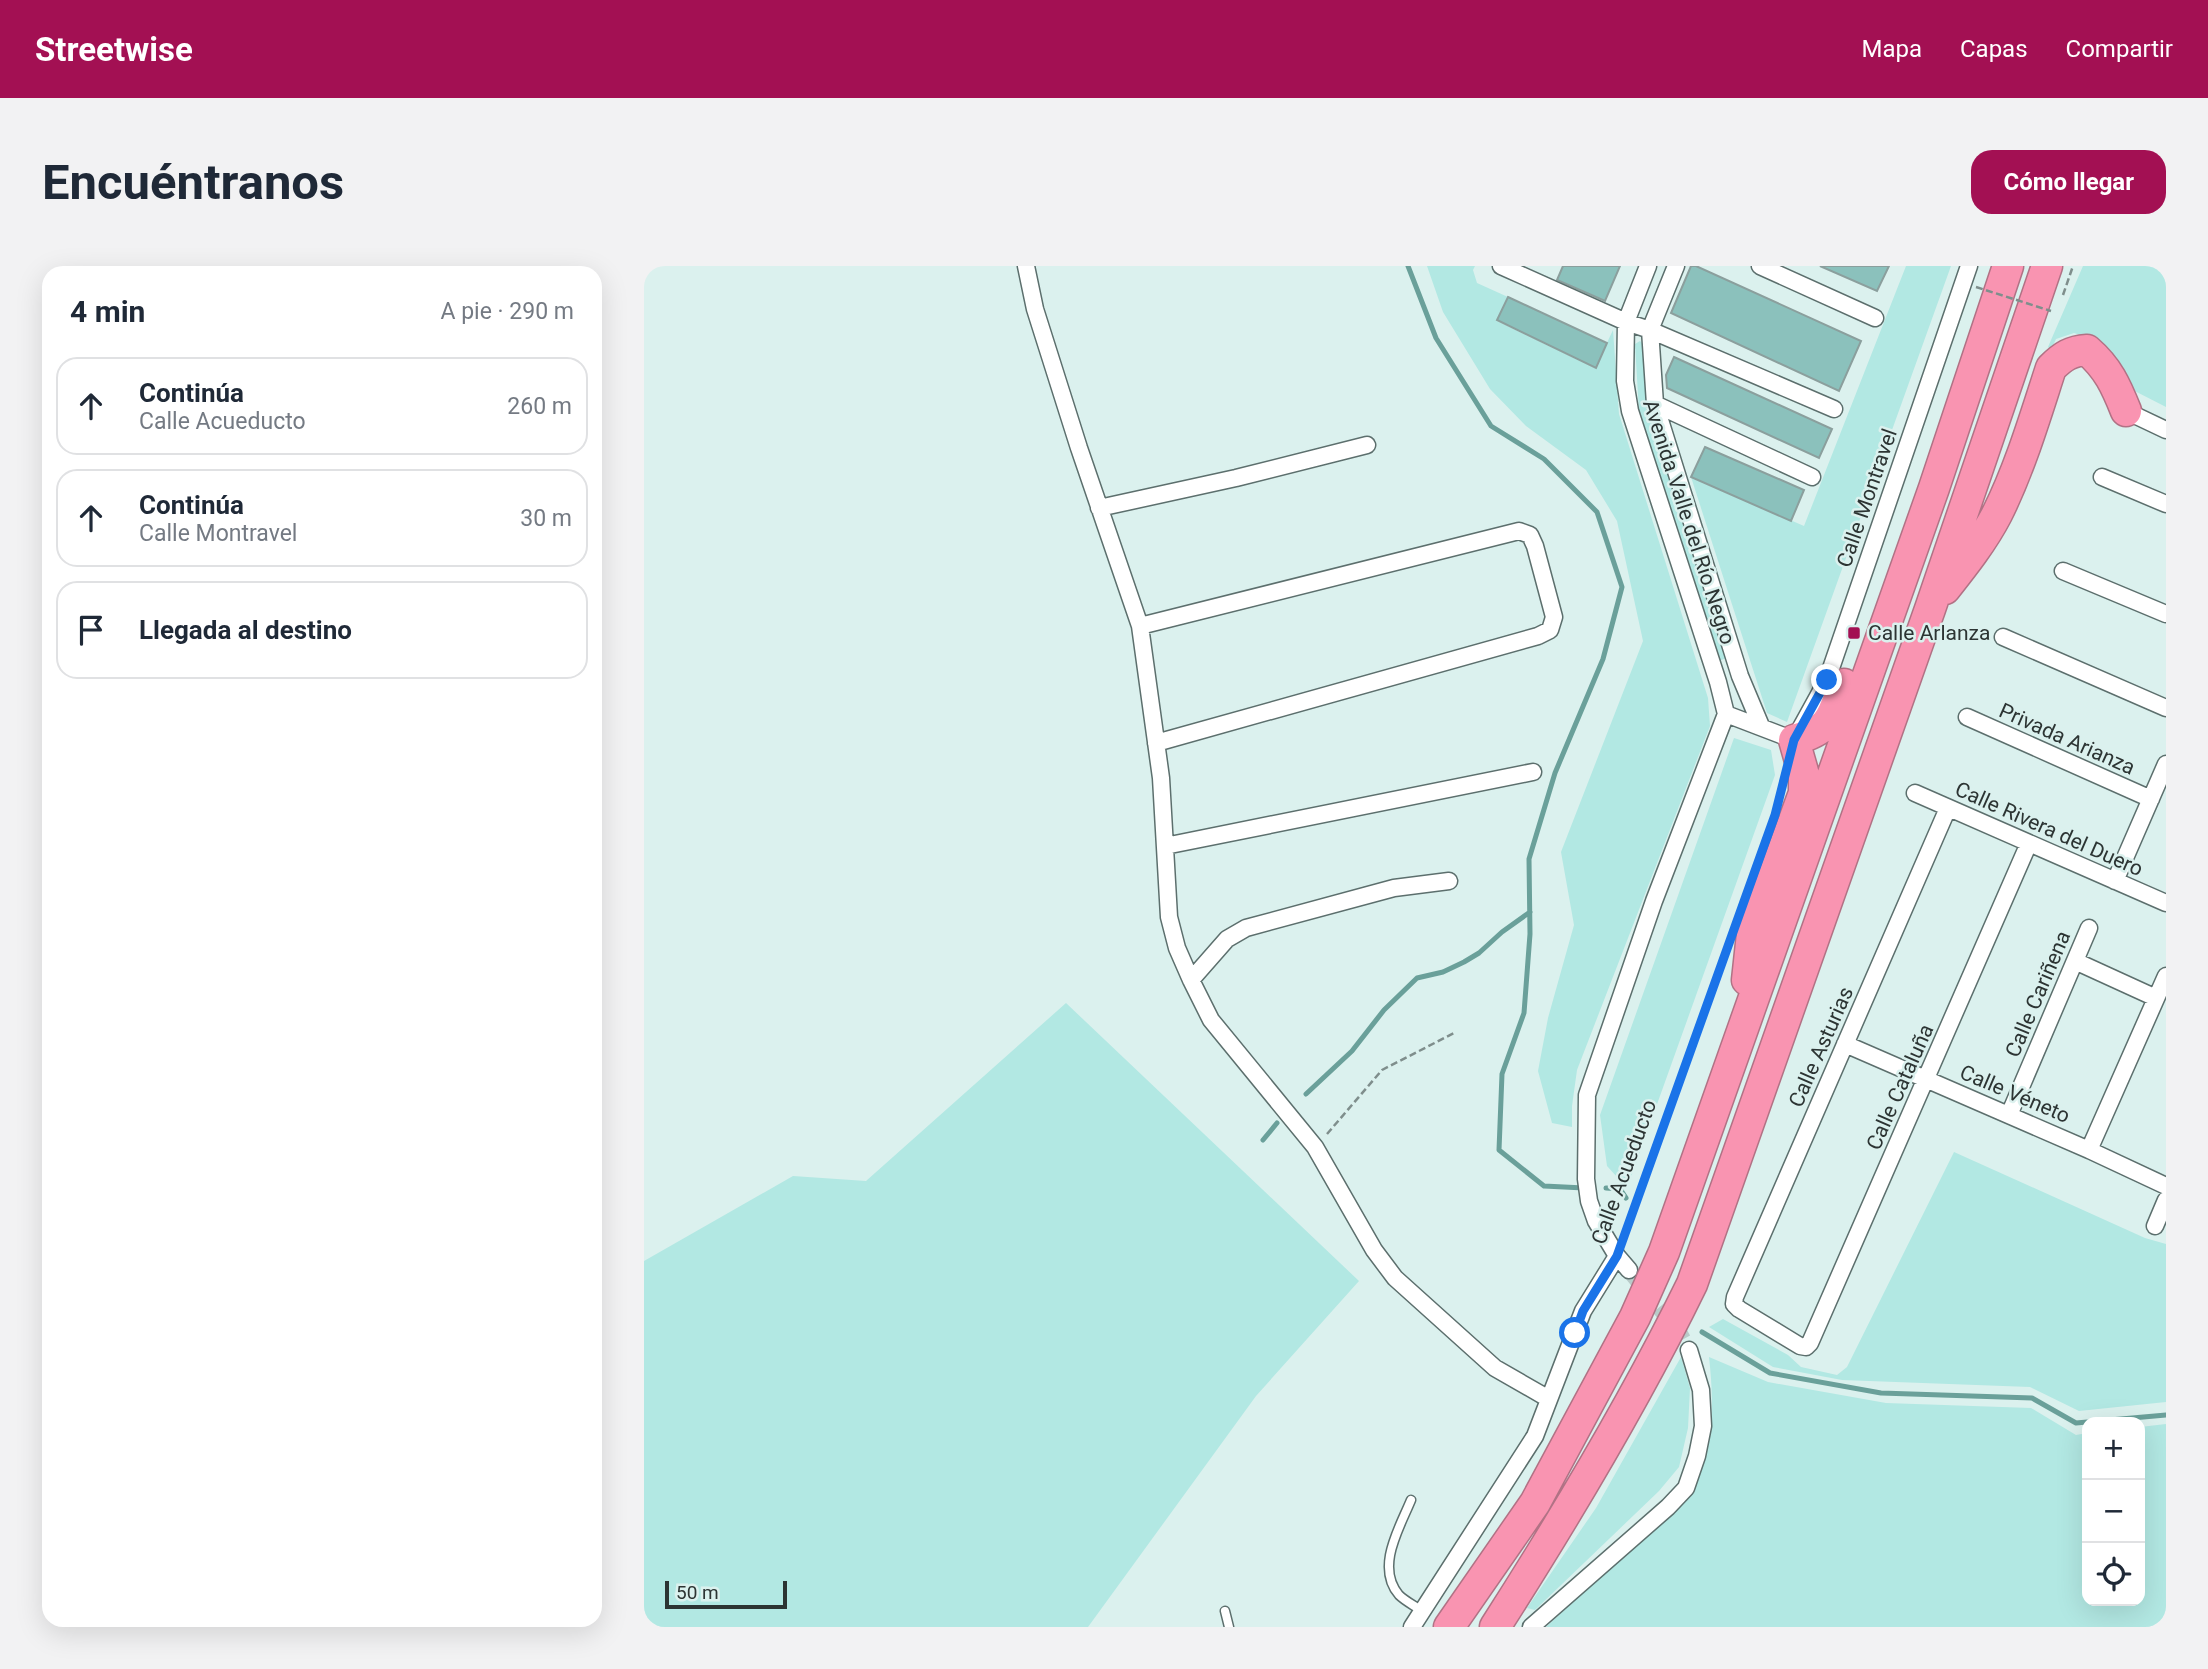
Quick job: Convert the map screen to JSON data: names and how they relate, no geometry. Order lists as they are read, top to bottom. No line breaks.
{"streets":{"street":["Calle Montravel","Avenida Valle del Río Negro","Privada Arianza","Calle Rivera del Duero","Calle Cariñena","Calle Asturias","Calle Cataluña","Calle Véneto","Calle Acueducto"]},"crossings":[["Calle Rivera del Duero","Calle Asturias"],["Calle Rivera del Duero","Calle Cataluña"],["Calle Cariñena","Calle Véneto"],["Calle Asturias","Calle Cataluña"],["Calle Asturias","Calle Véneto"],["Calle Cataluña","Calle Véneto"]],"places":{"transit":["Calle Arlanza"]},"scale_bar":"50 m","page":{"header":"Streetwise","nav":["Mapa","Capas","Compartir"],"buttons":"Cómo llegar","title":"Encuéntranos","heading":["4 min","A pie · 290 m"],"list":[["Continúa","Calle Acueducto","260 m"],["Continúa","Calle Montravel","30 m"],"Llegada al destino"],"map_buttons":["+","−"],"scale":"50 m"}}
